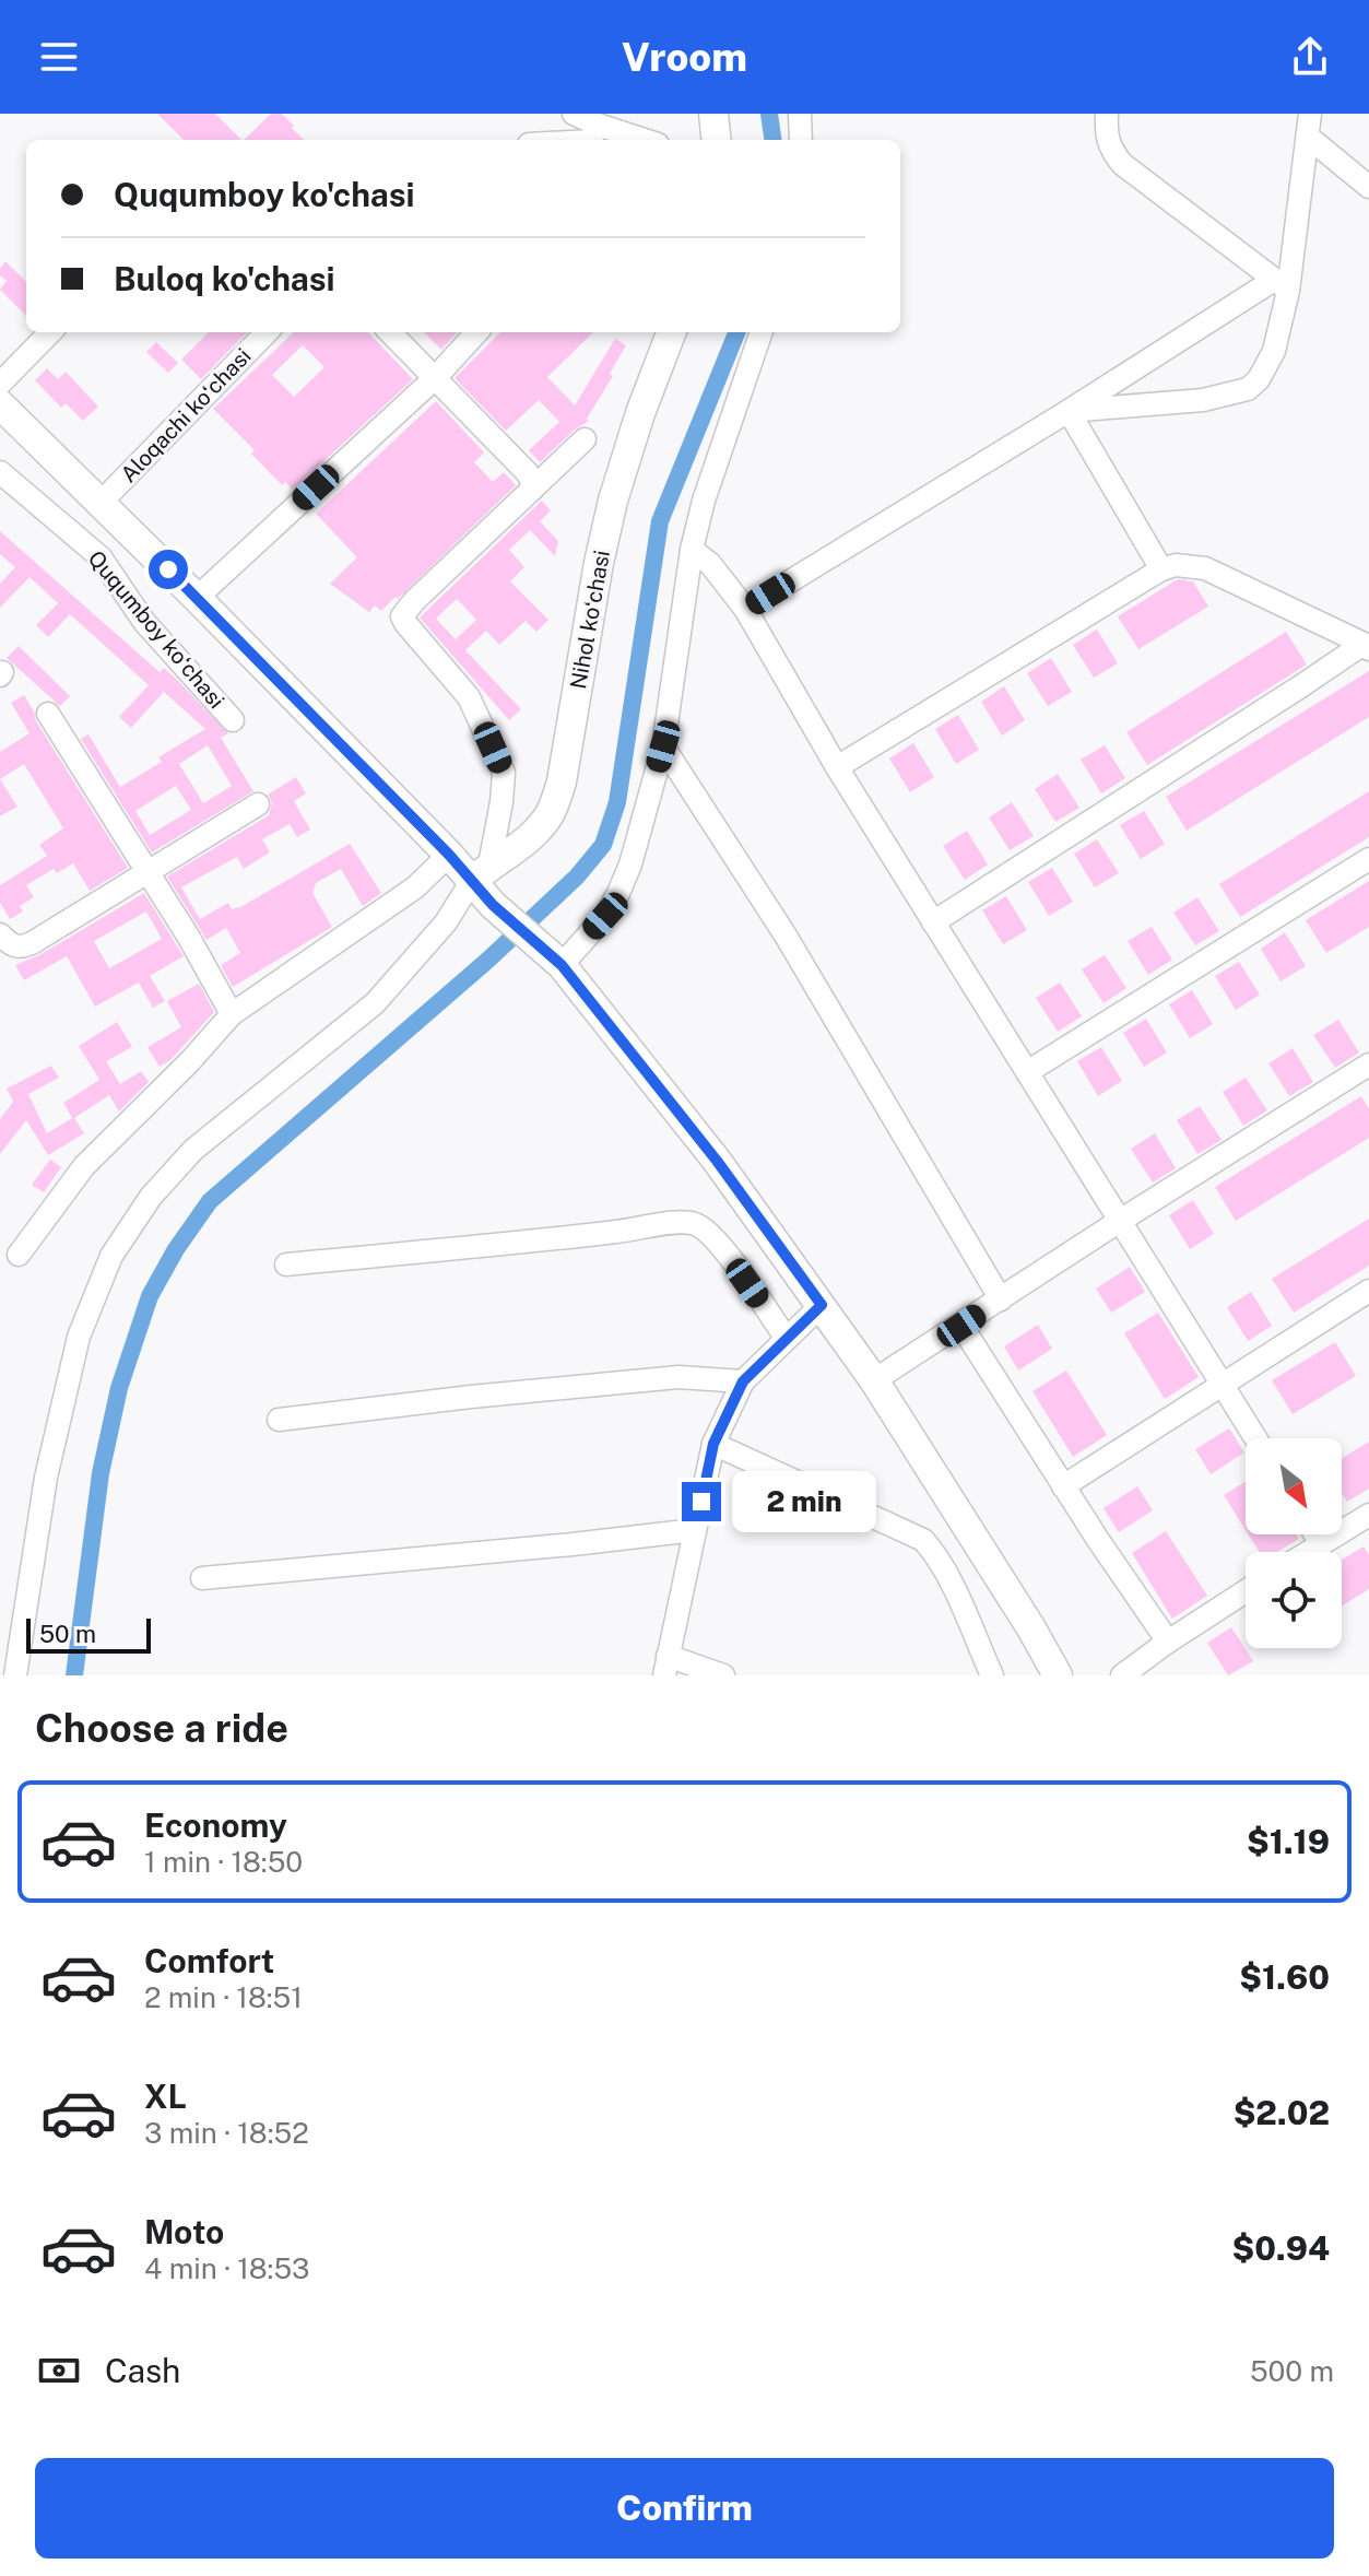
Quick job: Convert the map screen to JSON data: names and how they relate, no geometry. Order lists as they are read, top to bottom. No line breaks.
{"streets":{"main road":["Nihol koʻchasi"],"street":["Aloqachi koʻchasi","Ququmboy koʻchasi"]},"scale_bar":"50 m","north":"bottom right","page":{"header":"Vroom","banner":["Ququmboy ko'chasi","Buloq ko'chasi"],"bubble":"2 min","scale":"50 m","heading":"Choose a ride","list":[{"name":"Economy","note":"1 min · 18:50","value":"$1.19"},{"name":"Comfort","note":"2 min · 18:51","value":"$1.60"},{"name":"XL","note":"3 min · 18:52","value":"$2.02"},{"name":"Moto","note":"4 min · 18:53","value":"$0.94"}],"pay":["Cash","500 m"],"buttons":"Confirm"}}
